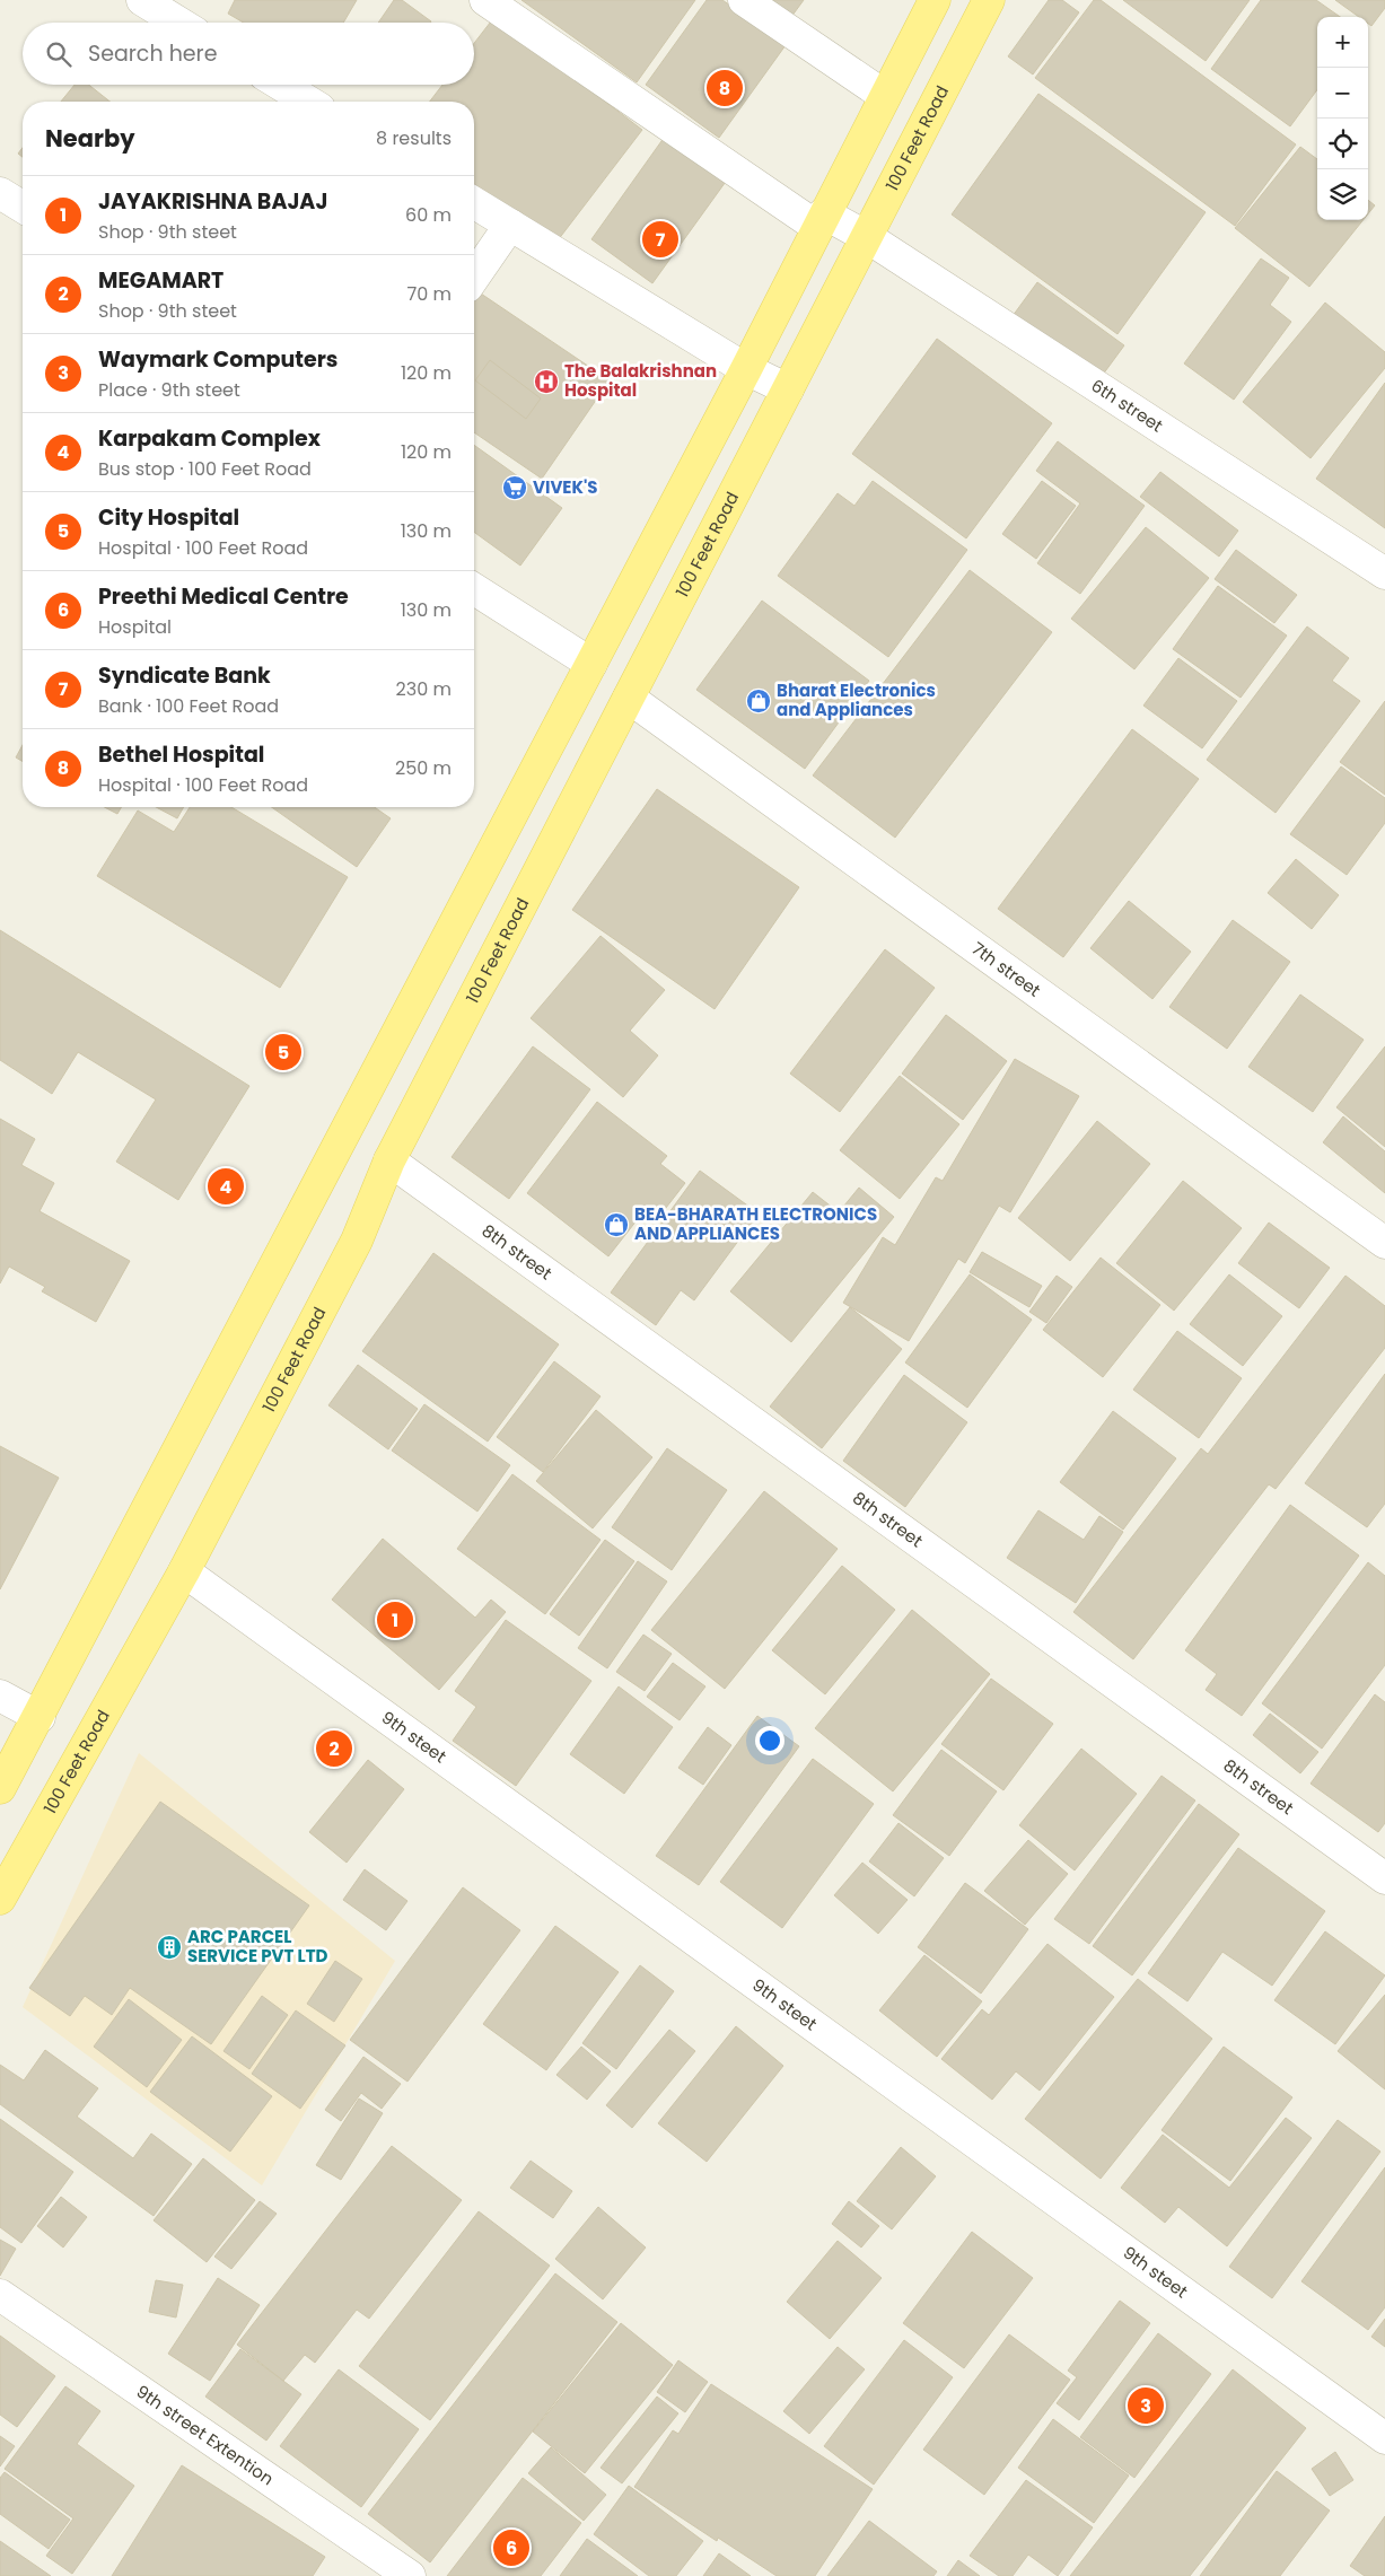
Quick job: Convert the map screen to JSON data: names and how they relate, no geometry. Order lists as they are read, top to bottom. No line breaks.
{"streets":{"main road":["100 Feet Road"],"street":["6th street","7th street","8th street","9th steet","9th street Extention"]},"crossings":[["100 Feet Road","6th street"],["100 Feet Road","7th street"],["100 Feet Road","8th street"],["100 Feet Road","9th steet"]],"places":{"hospital":["The Balakrishnan Hospital"],"supermarket":["VIVEK'S"],"shop":["Bharat Electronics and Appliances","BEA-BHARATH ELECTRONICS AND APPLIANCES"],"building":["ARC PARCEL SERVICE PVT LTD"]},"page":{"map_buttons":["+","−"],"search":"Search here","pins":["8","7","5","4","1","2","3","6"],"heading":["Nearby","8 results"],"list":[{"mark":"1","name":"JAYAKRISHNA BAJAJ","note":"Shop · 9th steet","value":"60 m"},{"mark":"2","name":"MEGAMART","note":"Shop · 9th steet","value":"70 m"},{"mark":"3","name":"Waymark Computers","note":"Place · 9th steet","value":"120 m"},{"mark":"4","name":"Karpakam Complex","note":"Bus stop · 100 Feet Road","value":"120 m"},{"mark":"5","name":"City Hospital","note":"Hospital · 100 Feet Road","value":"130 m"},{"mark":"6","name":"Preethi Medical Centre","note":"Hospital","value":"130 m"},{"mark":"7","name":"Syndicate Bank","note":"Bank · 100 Feet Road","value":"230 m"},{"mark":"8","name":"Bethel Hospital","note":"Hospital · 100 Feet Road","value":"250 m"}]}}
